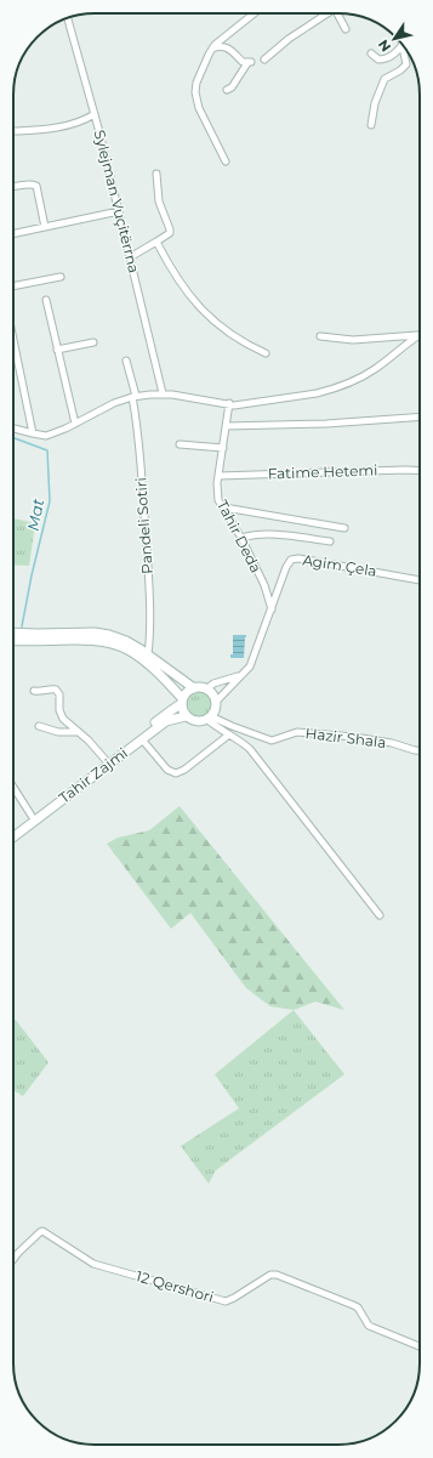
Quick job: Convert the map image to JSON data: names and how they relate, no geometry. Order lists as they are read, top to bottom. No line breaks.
{"streets":{"street":["Sylejman Vuçitërrna","Fatime Hetemi","Pandeli Sotiri","Tahir Deda","Agim Çela","Hazir Shala","Tahir Zajmi","12 Qershori"]},"crossings":[["Fatime Hetemi","Tahir Deda"],["Tahir Deda","Agim Çela"],["Agim Çela","Hazir Shala"],["Agim Çela","Tahir Zajmi"],["Hazir Shala","Tahir Zajmi"]],"water":["Mat"],"north":"bottom left"}
